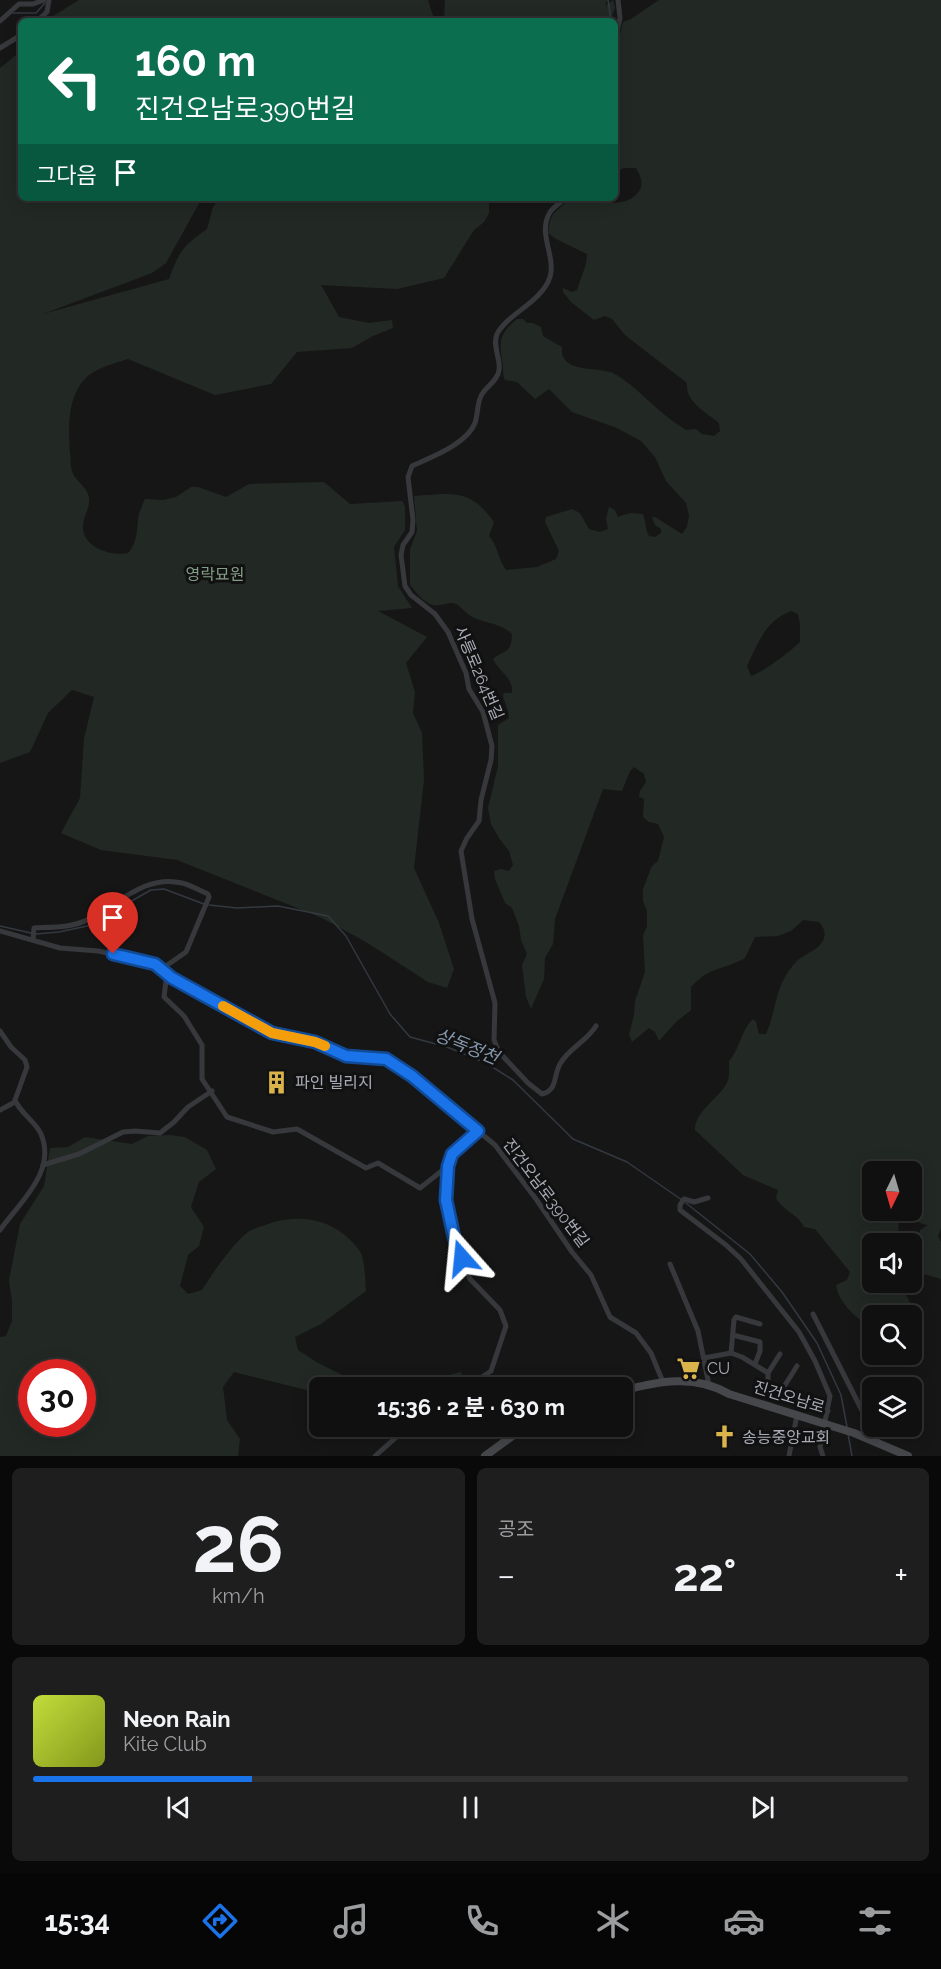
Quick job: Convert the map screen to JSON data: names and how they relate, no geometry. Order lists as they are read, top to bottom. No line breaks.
{"streets":{"main road":["진건오남로"],"street":["사릉로264번길","진건오남로390번길"]},"crossings":[["진건오남로390번길","진건오남로"]],"water":["상독정천"],"parks":["영락묘원"],"places":{"building":["파인 빌리지"],"supermarket":["CU"],"church":["송능중앙교회"]},"north":"bottom","page":{"turn":["160 m","진건오남로390번길"],"then":"그다음","limit":"30","trip":"15:36 · 2 분 · 630 m","tile":[["26","km/h"],"공조"],"heat":["−","22°","+"],"song":["Neon Rain","Kite Club"],"tabs":"15:34"}}
